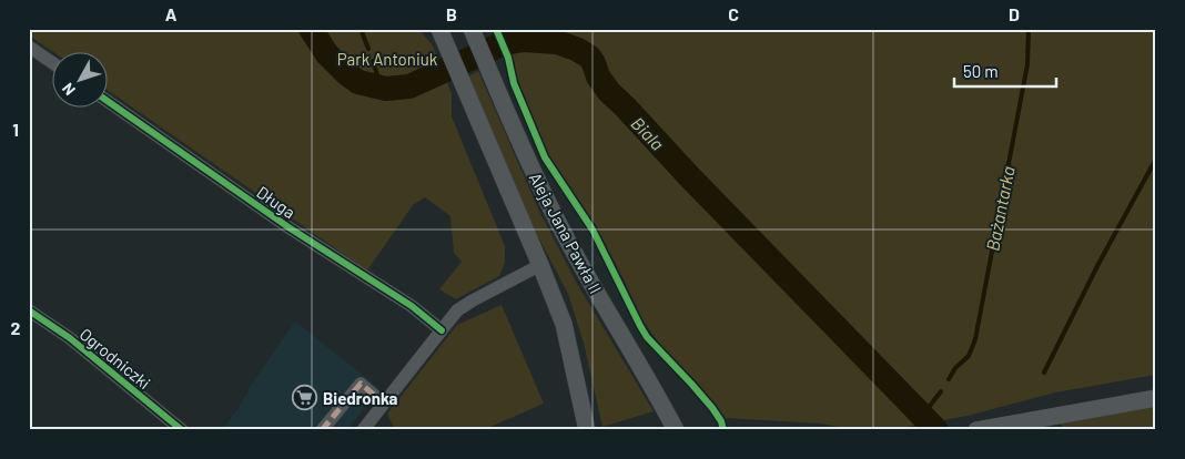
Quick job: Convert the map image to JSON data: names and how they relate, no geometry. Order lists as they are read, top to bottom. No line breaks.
{"streets":{"main road":["Aleja Jana Pawła II"],"street":["Długa","Ogrodniczki"]},"water":["Biala","Bażantarka"],"parks":["Park Antoniuk"],"places":{"supermarket":["Biedronka"]},"scale_bar":"50 m","north":"bottom left","grid":{"columns":["A","B","C","D"],"rows":["1","2"]}}
